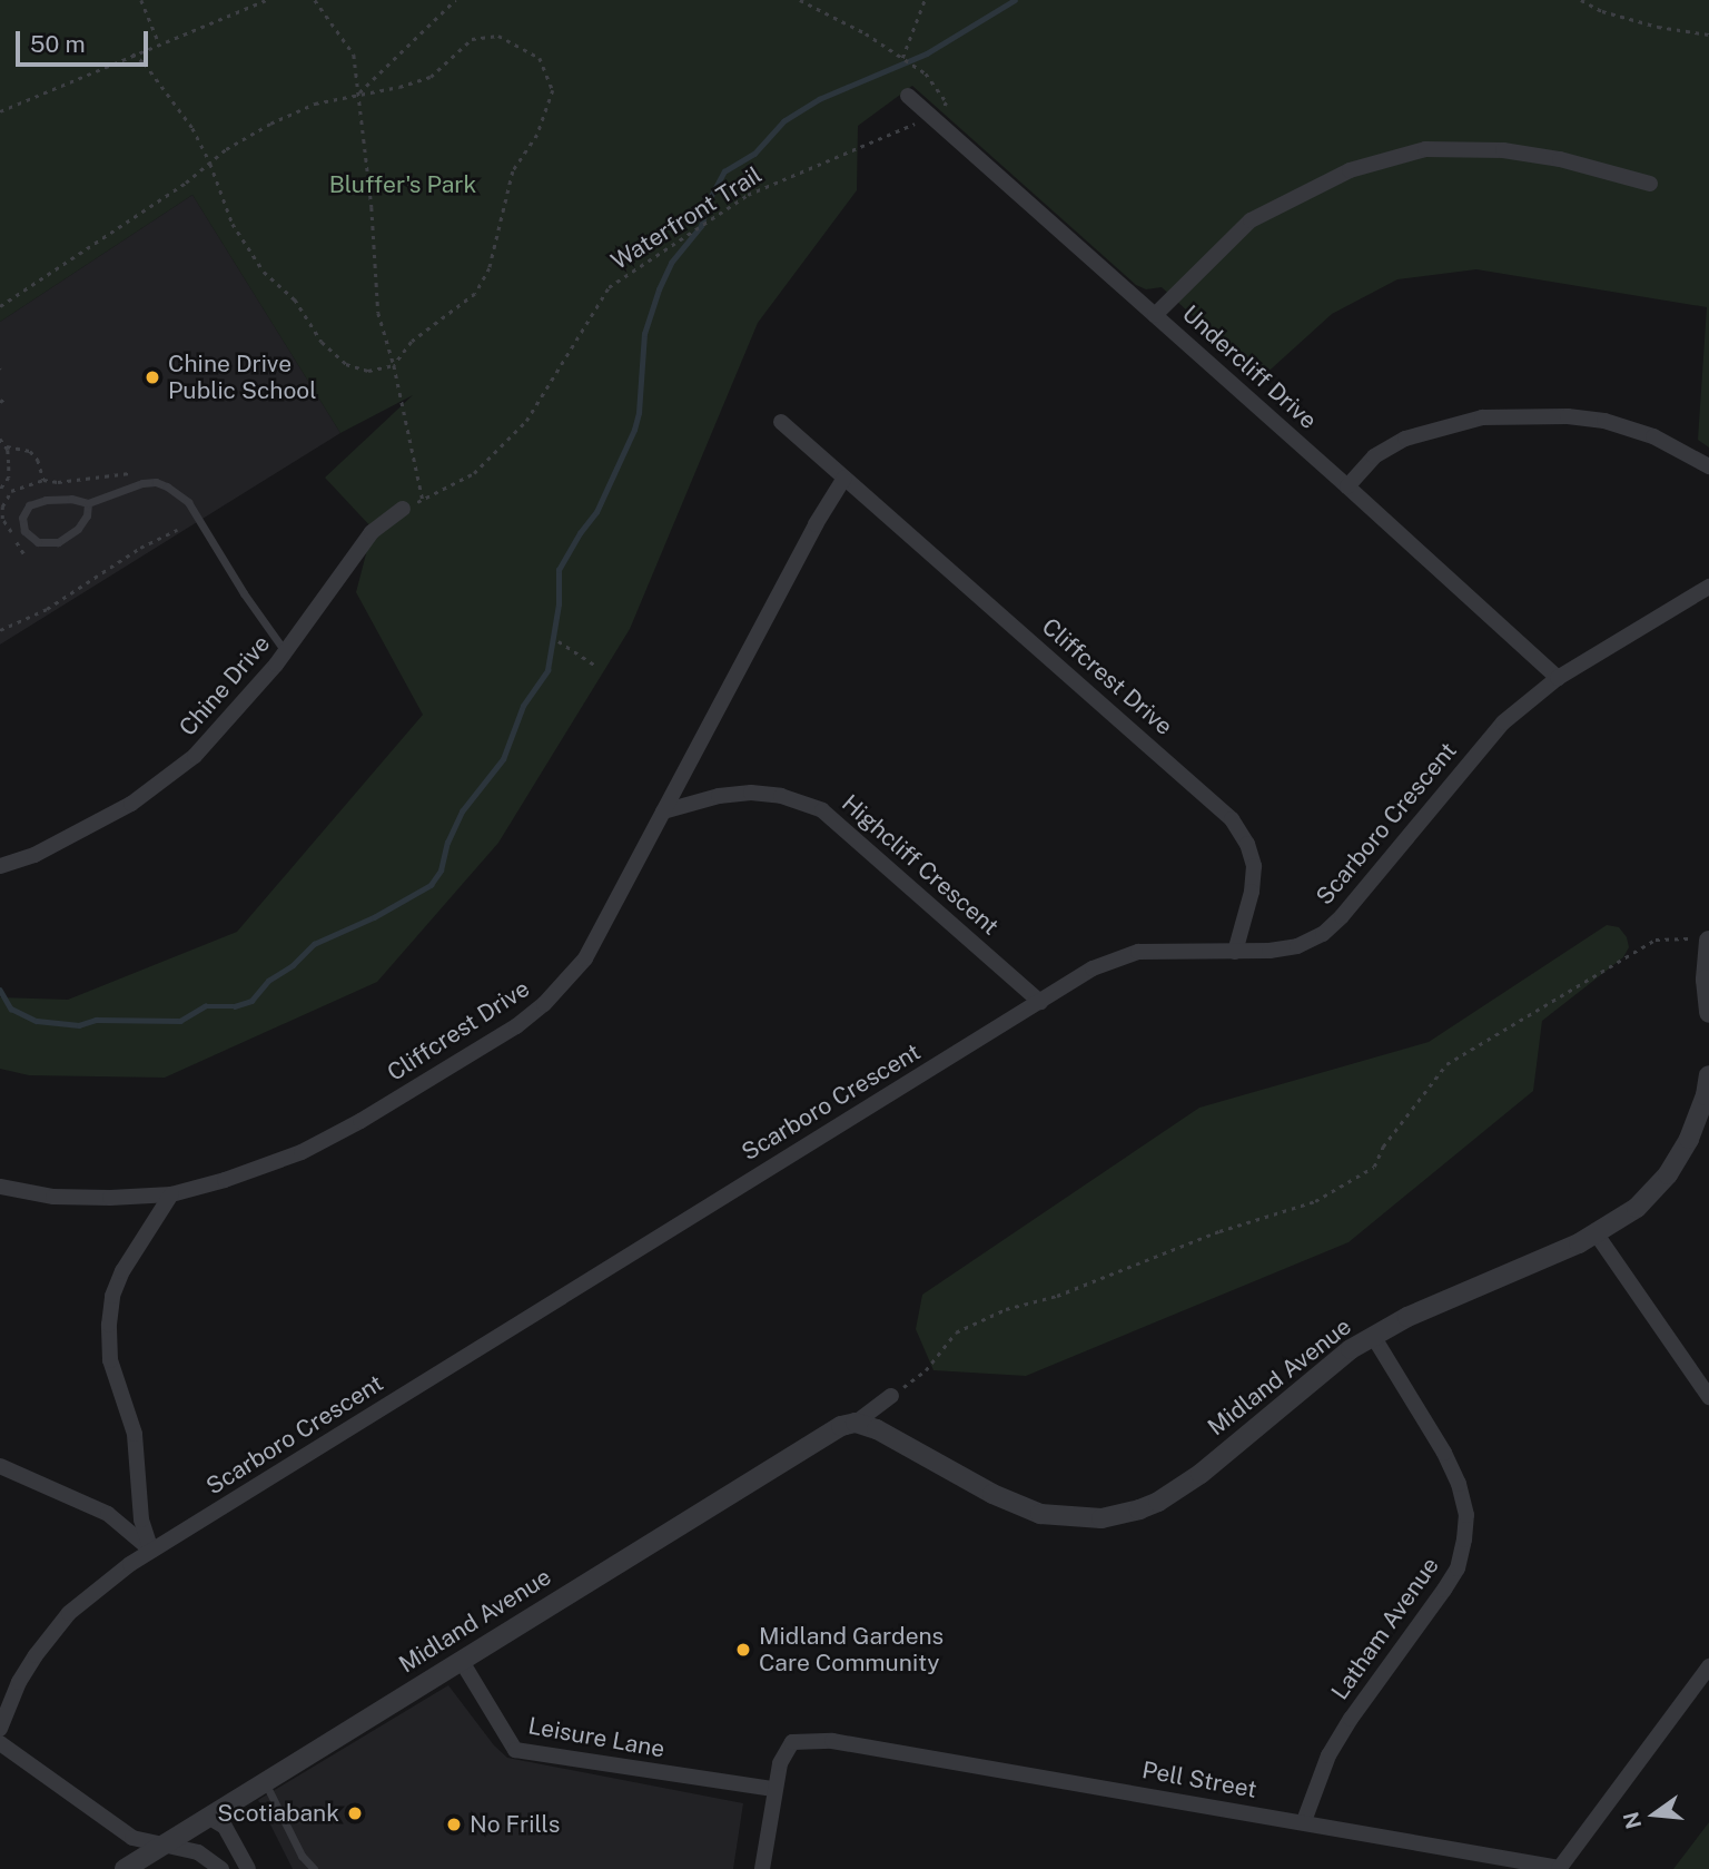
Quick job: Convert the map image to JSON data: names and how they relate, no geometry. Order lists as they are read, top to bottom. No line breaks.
{"streets":{"street":["Undercliff Drive","Cliffcrest Drive","Chine Drive","Scarboro Crescent","Highcliff Crescent","Midland Avenue","Latham Avenue","Leisure Lane","Pell Street"],"path":["Waterfront Trail"]},"crossings":[["Waterfront Trail","Undercliff Drive"],["Undercliff Drive","Scarboro Crescent"],["Cliffcrest Drive","Scarboro Crescent"],["Cliffcrest Drive","Highcliff Crescent"],["Scarboro Crescent","Highcliff Crescent"],["Midland Avenue","Latham Avenue"],["Midland Avenue","Leisure Lane"],["Latham Avenue","Pell Street"],["Leisure Lane","Pell Street"]],"parks":["Bluffer's Park"],"places":["Chine Drive Public School","Midland Gardens Care Community","Scotiabank","No Frills"],"scale_bar":"50 m","north":"left"}
